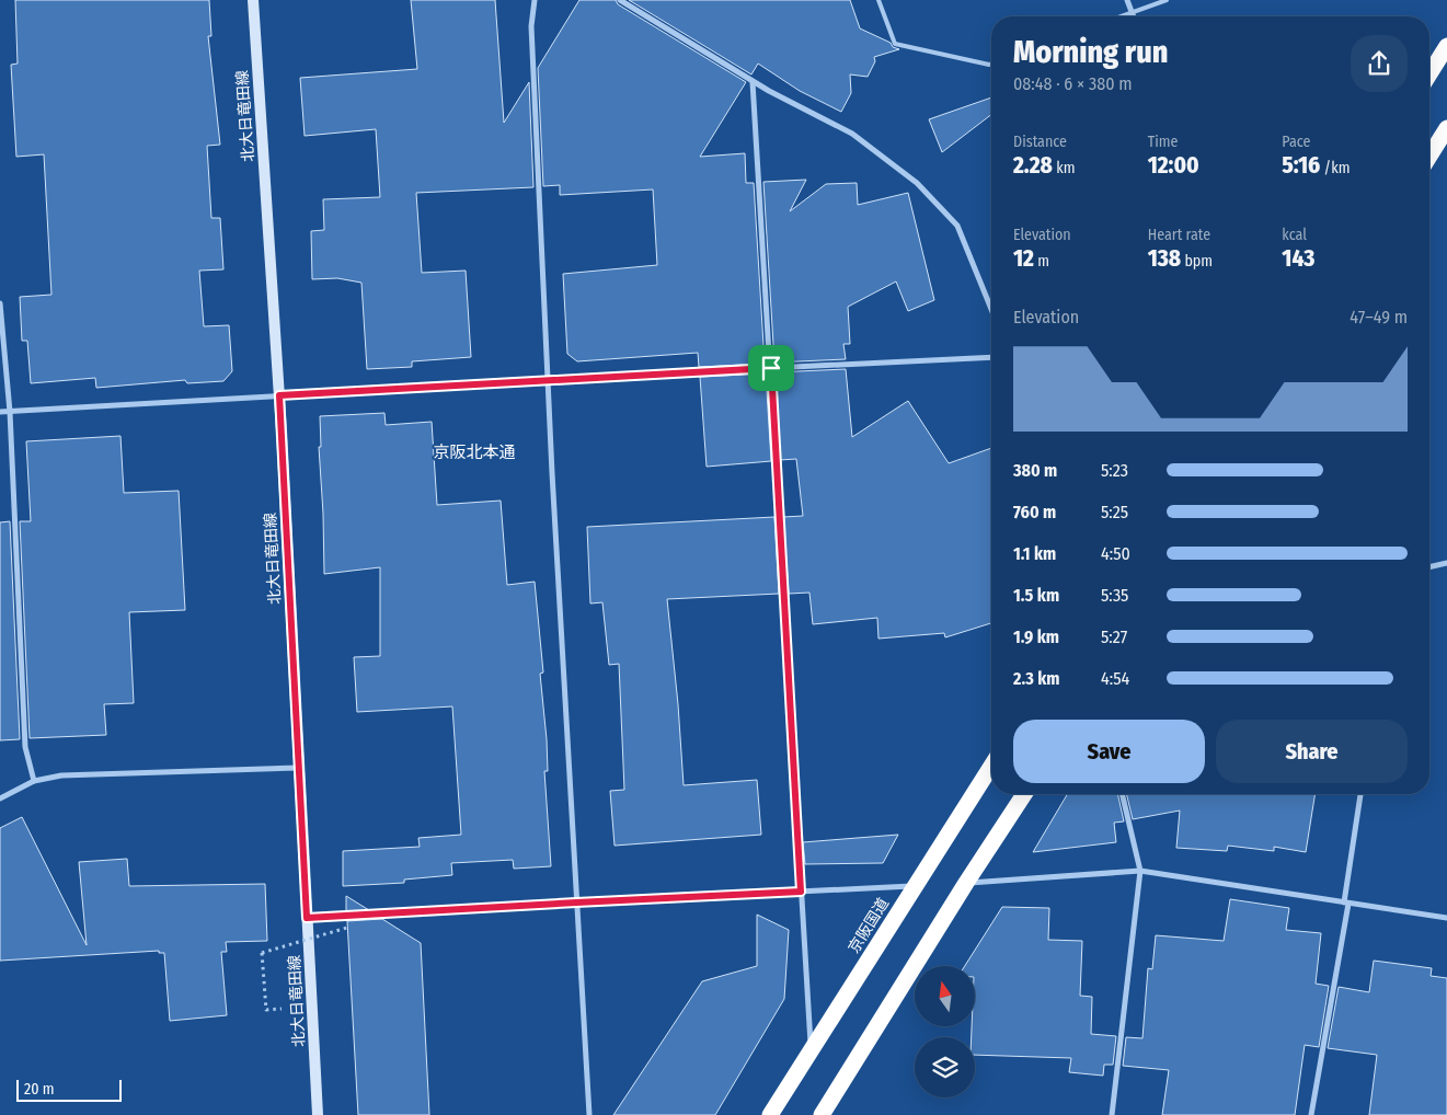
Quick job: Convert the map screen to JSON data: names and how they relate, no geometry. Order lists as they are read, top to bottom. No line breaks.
{"streets":{"highway":["京阪国道"],"main road":["北大日竜田線"]},"districts":["京阪北本通"],"scale_bar":"20 m","north":"top","page":{"heading":["Morning run","08:48 · 6 × 380 m"],"stats":[["Distance","2.28 km"],["Time","12:00"],["Pace","5:16 /km"],["Elevation","12 m"],["Heart rate","138 bpm"],["kcal","143"]],"chart":["Elevation","47–49 m"],"list":[{"name":"380 m","note":"5:23"},{"name":"760 m","note":"5:25"},{"name":"1.1 km","note":"4:50"},{"name":"1.5 km","note":"5:35"},{"name":"1.9 km","note":"5:27"},{"name":"2.3 km","note":"4:54"}],"buttons":["Save","Share"],"scale":"20 m"}}
